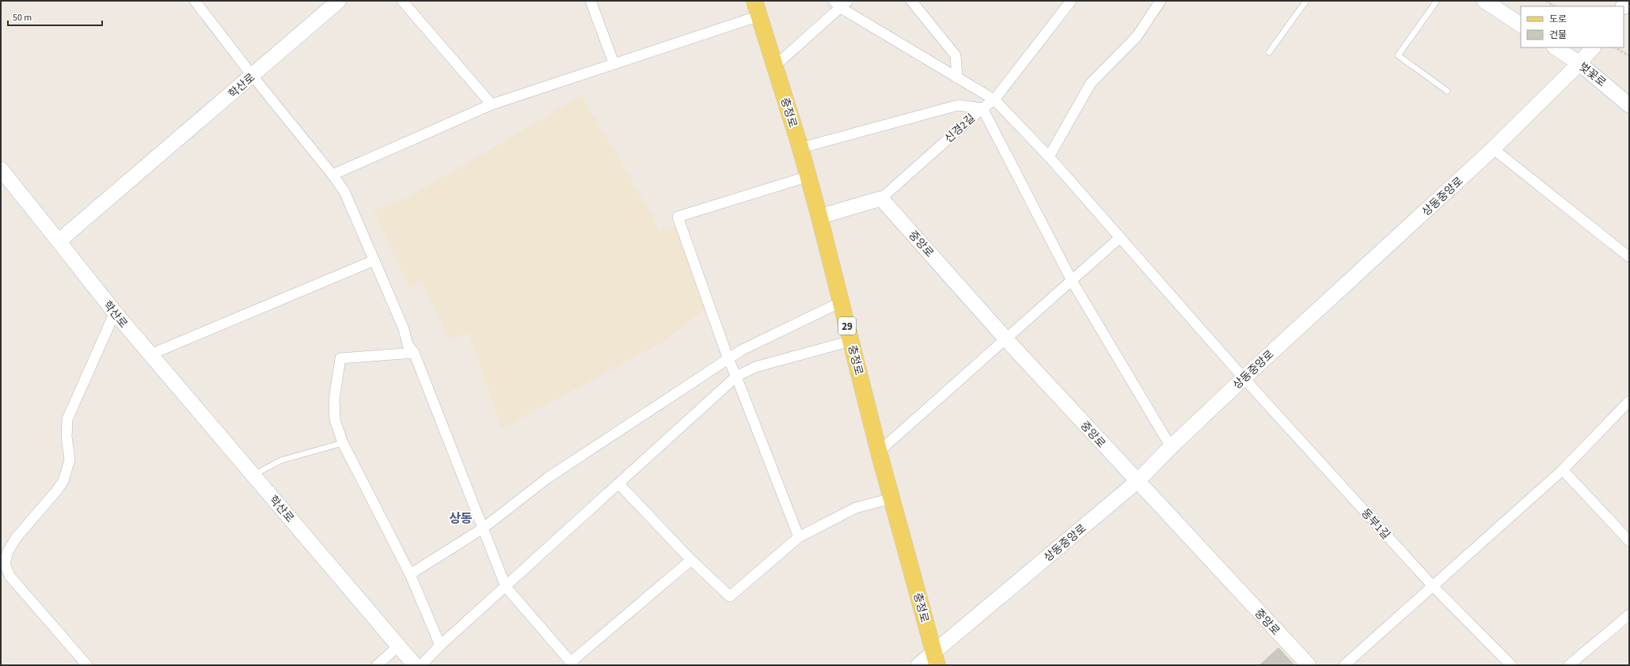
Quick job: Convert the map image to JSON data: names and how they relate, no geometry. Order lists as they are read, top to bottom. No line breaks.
{"streets":{"main road":["충정로","29"],"street":["벚꽃로","학산로","신경2길","상동중앙로","중앙로","동부1길"]},"crossings":[["벚꽃로","상동중앙로"],["충정로","신경2길"],["충정로","상동중앙로"],["신경2길","중앙로"],["신경2길","동부1길"],["상동중앙로","중앙로"],["상동중앙로","동부1길"]],"districts":["상동"],"legend":["도로","건물"],"scale_bar":"50 m"}
